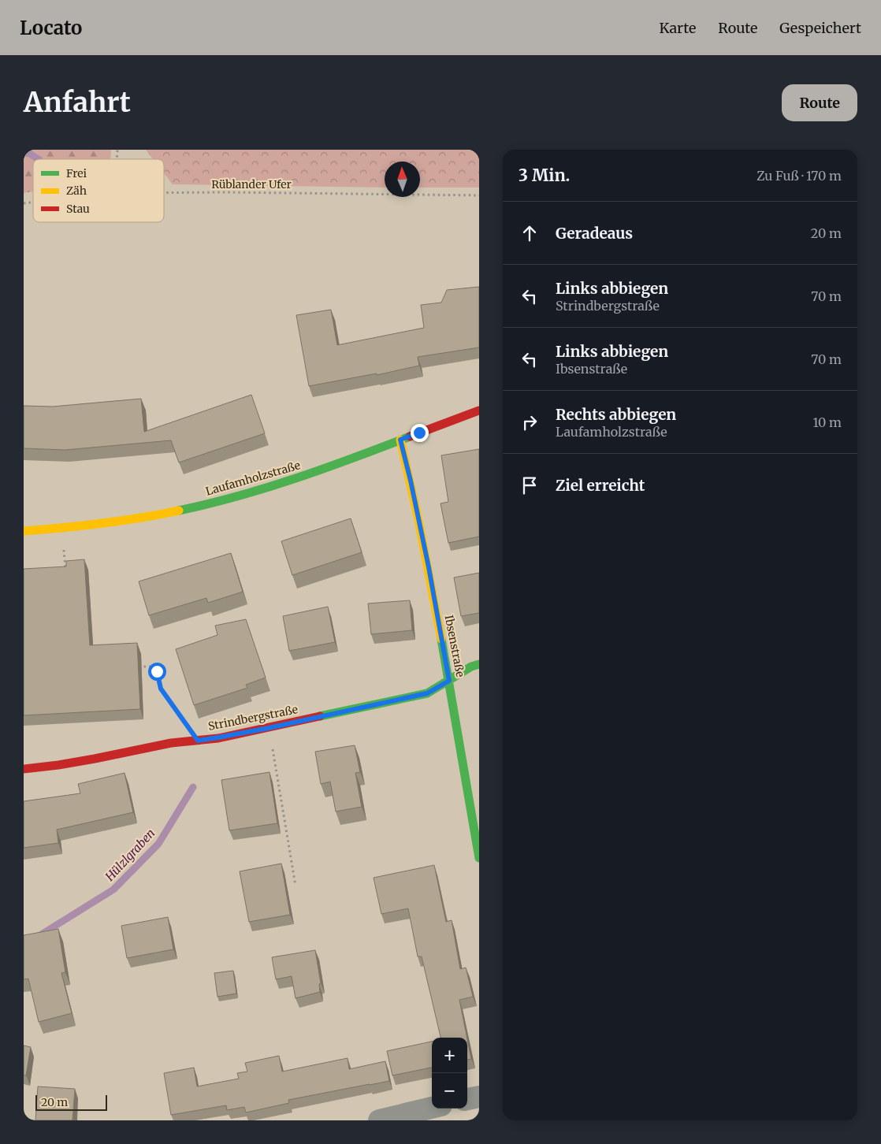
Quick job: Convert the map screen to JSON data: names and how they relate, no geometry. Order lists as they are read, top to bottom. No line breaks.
{"streets":{"street":["Laufamholzstraße","Ibsenstraße","Strindbergstraße"],"path":["Rüblander Ufer"]},"crossings":[["Laufamholzstraße","Ibsenstraße"],["Ibsenstraße","Strindbergstraße"]],"water":["Hülzlgraben"],"legend":["Frei","Zäh","Stau"],"scale_bar":"20 m","north":"top","page":{"header":"Locato","nav":["Karte","Route","Gespeichert"],"buttons":"Route","title":"Anfahrt","heading":["3 Min.","Zu Fuß · 170 m"],"list":[["Geradeaus","20 m"],["Links abbiegen","Strindbergstraße","70 m"],["Links abbiegen","Ibsenstraße","70 m"],["Rechts abbiegen","Laufamholzstraße","10 m"],"Ziel erreicht"],"map_buttons":["+","−"],"scale":"20 m"}}
